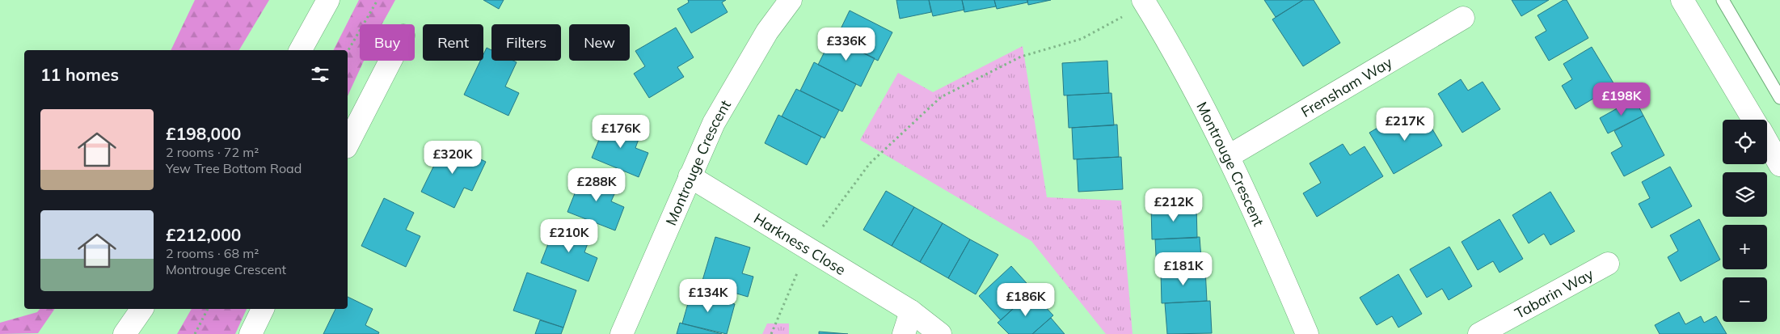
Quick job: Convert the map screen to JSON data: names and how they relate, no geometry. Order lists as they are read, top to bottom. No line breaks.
{"streets":{"main road":["Frensham Way","Montrouge Crescent","Harkness Close","Tabarin Way"]},"crossings":[["Frensham Way","Montrouge Crescent"],["Montrouge Crescent","Harkness Close"]],"page":{"chip":["Buy","Rent","Filters","New"],"price":["£336K","£198K","£217K","£176K","£320K","£288K","£212K","£210K","£181K","£134K","£186K"],"heading":"11 homes","list":[{"name":"£198,000","note":"2 rooms · 72 m² · Yew Tree Bottom Road"},{"name":"£212,000","note":"2 rooms · 68 m² · Montrouge Crescent"}],"map_buttons":["+","−"]}}
